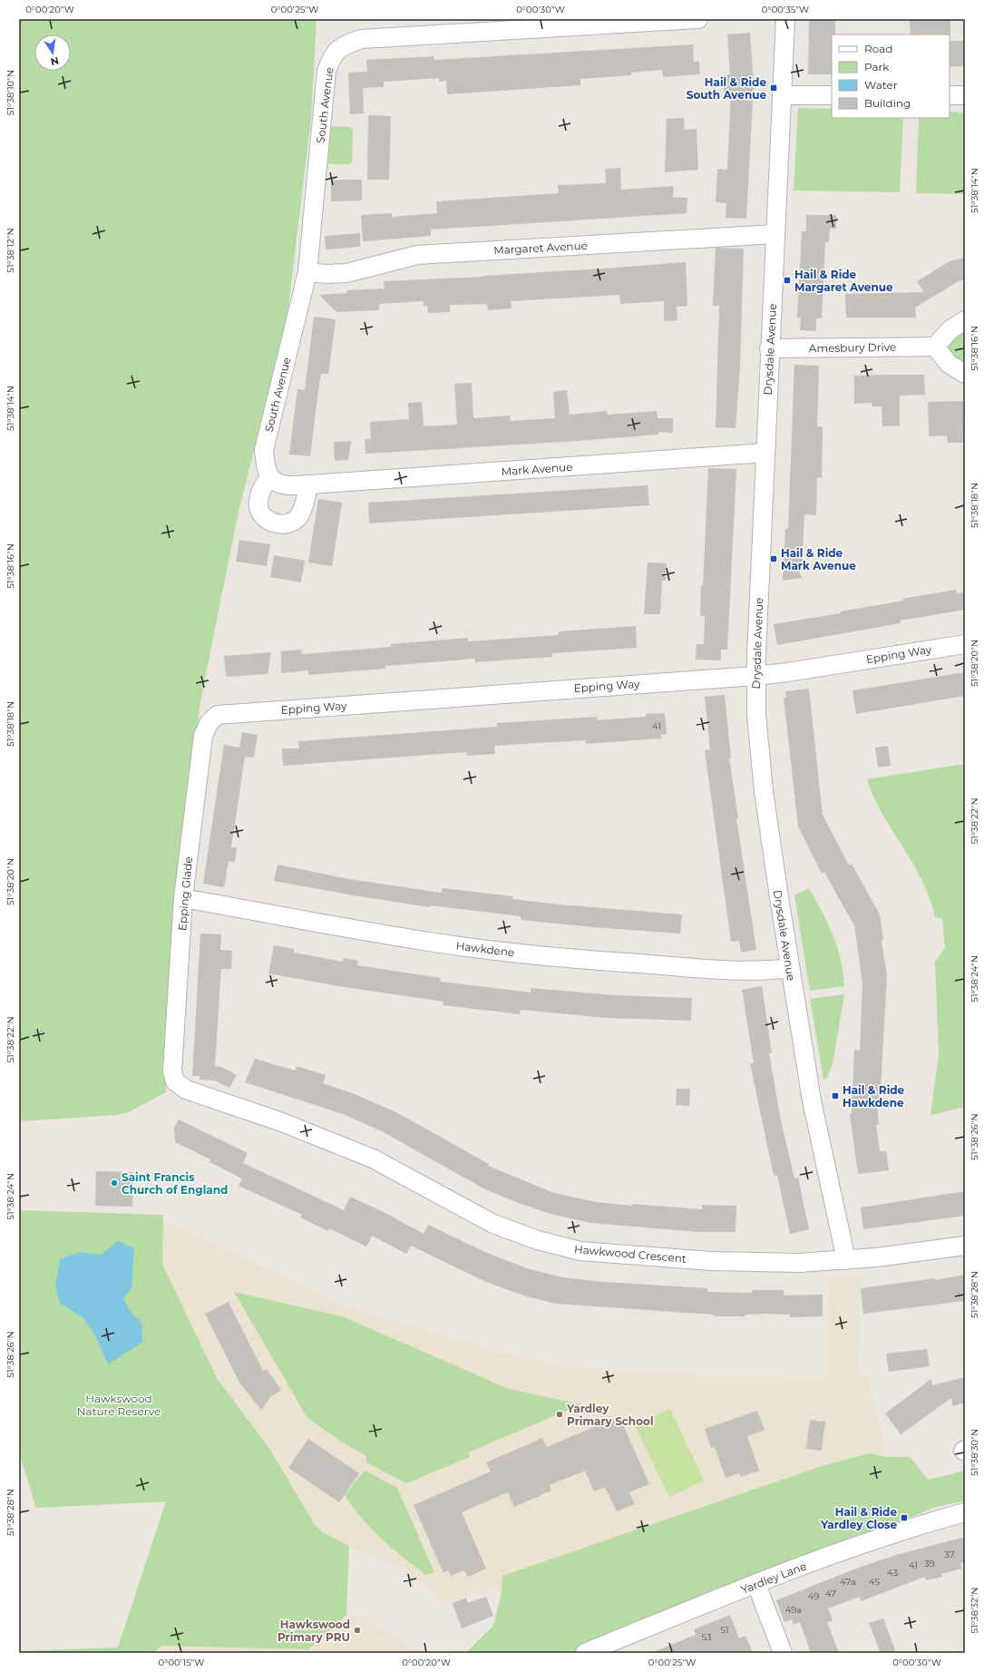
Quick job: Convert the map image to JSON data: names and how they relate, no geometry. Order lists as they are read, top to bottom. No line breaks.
{"streets":{"street":["South Avenue","Margaret Avenue","Amesbury Drive","Drysdale Avenue","Mark Avenue","Epping Way","Epping Glade","Hawkdene","Hawkwood Crescent","Yardley Lane"]},"crossings":[["South Avenue","Margaret Avenue"],["South Avenue","Mark Avenue"],["Margaret Avenue","Drysdale Avenue"],["Amesbury Drive","Drysdale Avenue"],["Drysdale Avenue","Mark Avenue"],["Drysdale Avenue","Epping Way"],["Drysdale Avenue","Hawkdene"],["Drysdale Avenue","Hawkwood Crescent"],["Epping Way","Epping Glade"],["Epping Glade","Hawkdene"],["Epping Glade","Hawkwood Crescent"]],"parks":["Hawkswood Nature Reserve"],"places":{"transit":["Hail & Ride South Avenue","Hail & Ride Margaret Avenue","Hail & Ride Mark Avenue","Hail & Ride Hawkdene","Hail & Ride Yardley Close"],"other":["Saint Francis Church of England","Yardley Primary School","Hawkswood Primary PRU"]},"house_numbers":["41","37","39","41","43","47a","45","47","49","49a","51","53"],"legend":["Road","Park","Water","Building"],"north":"bottom","coordinates":["0°00'20\"W","0°00'25\"W","0°00'30\"W","0°00'35\"W","51°38'10\"N","51°38'14\"N","51°38'12\"N","51°38'16\"N","51°38'18\"N","51°38'20\"N","51°38'22\"N","51°38'24\"N","51°38'26\"N","51°38'28\"N","51°38'30\"N","51°38'32\"N","0°00'15\"W"]}
